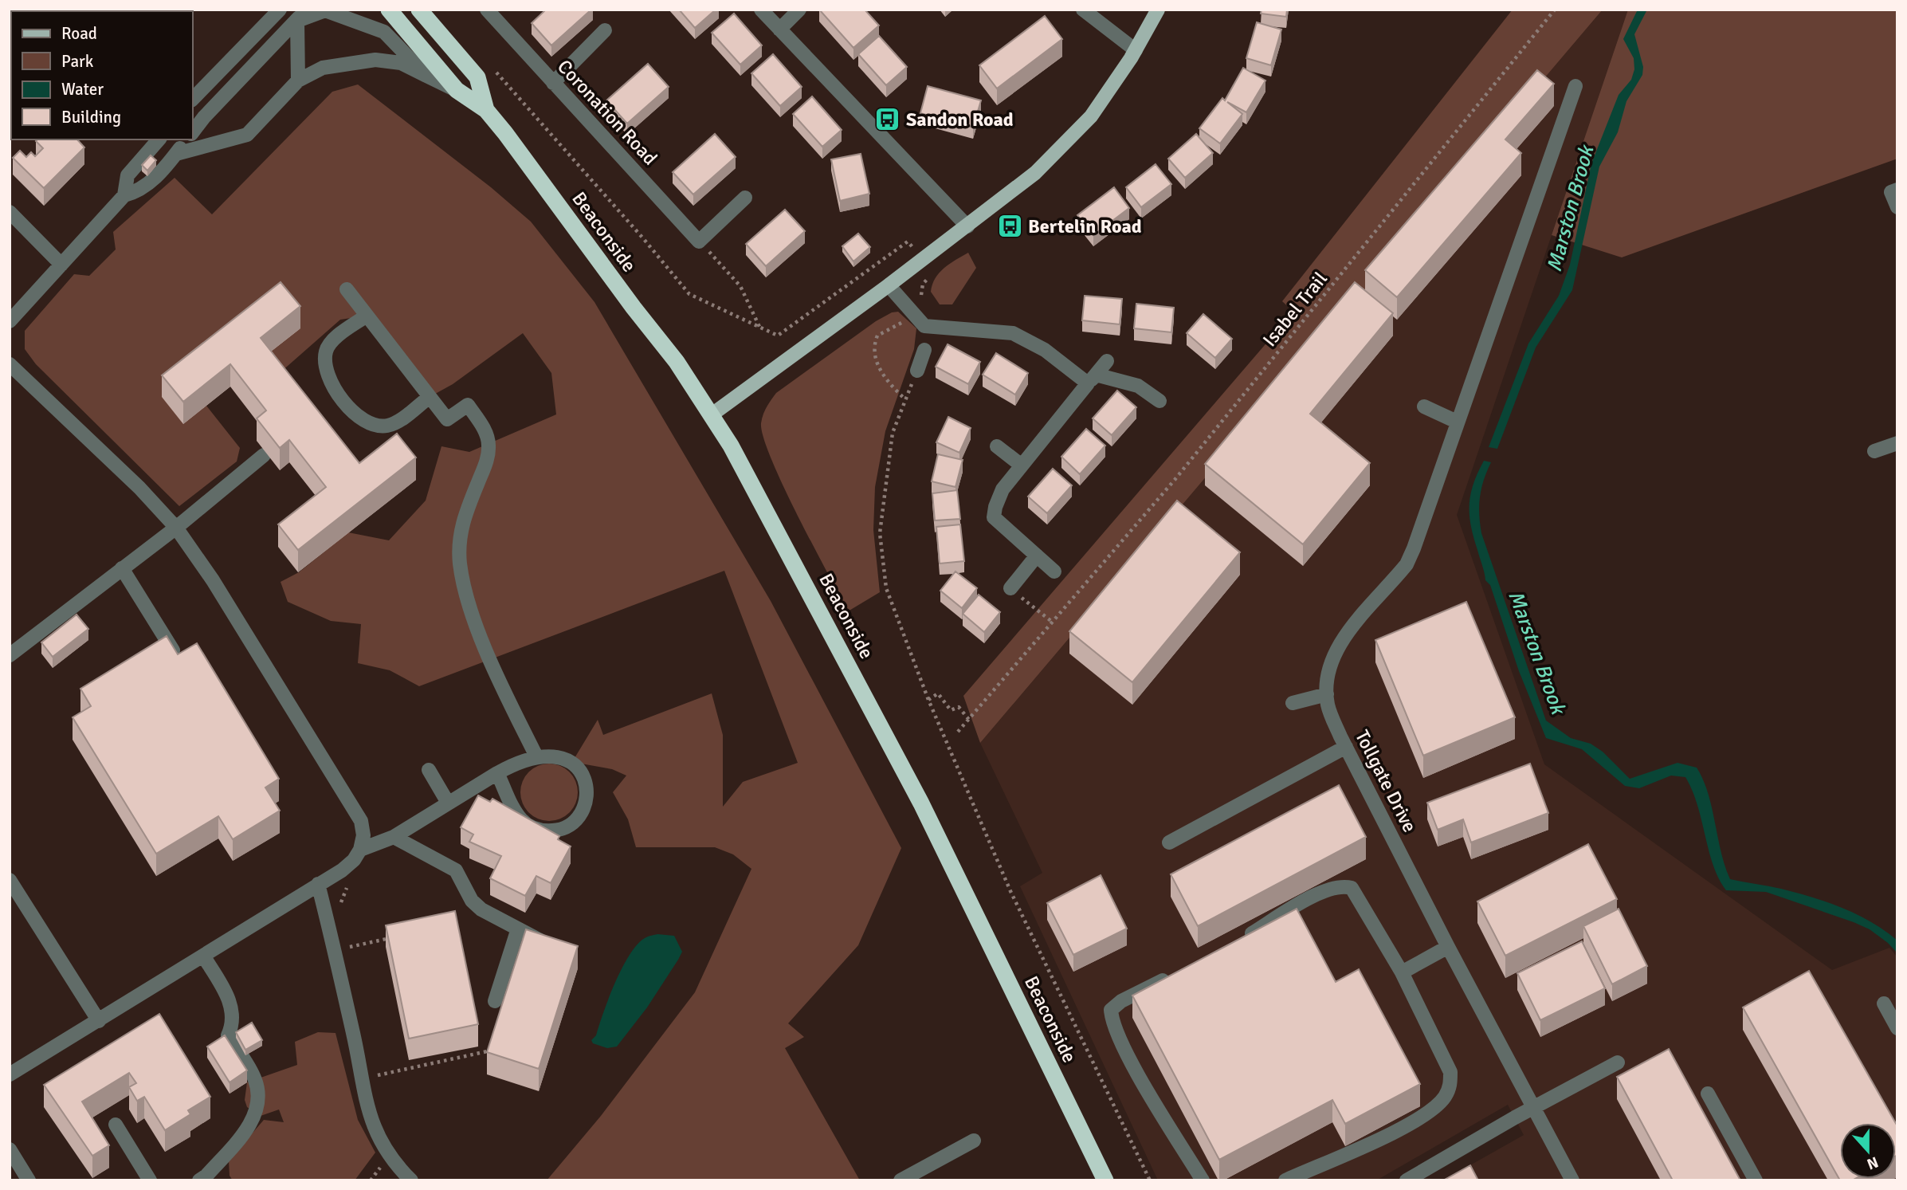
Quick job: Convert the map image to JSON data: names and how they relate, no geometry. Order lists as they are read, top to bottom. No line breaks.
{"streets":{"highway":["Beaconside"],"street":["Coronation Road","Tollgate Drive"],"path":["Isabel Trail"]},"water":["Marston Brook"],"places":{"bus stop":["Sandon Road","Bertelin Road"]},"legend":["Road","Park","Water","Building"],"north":"bottom"}
